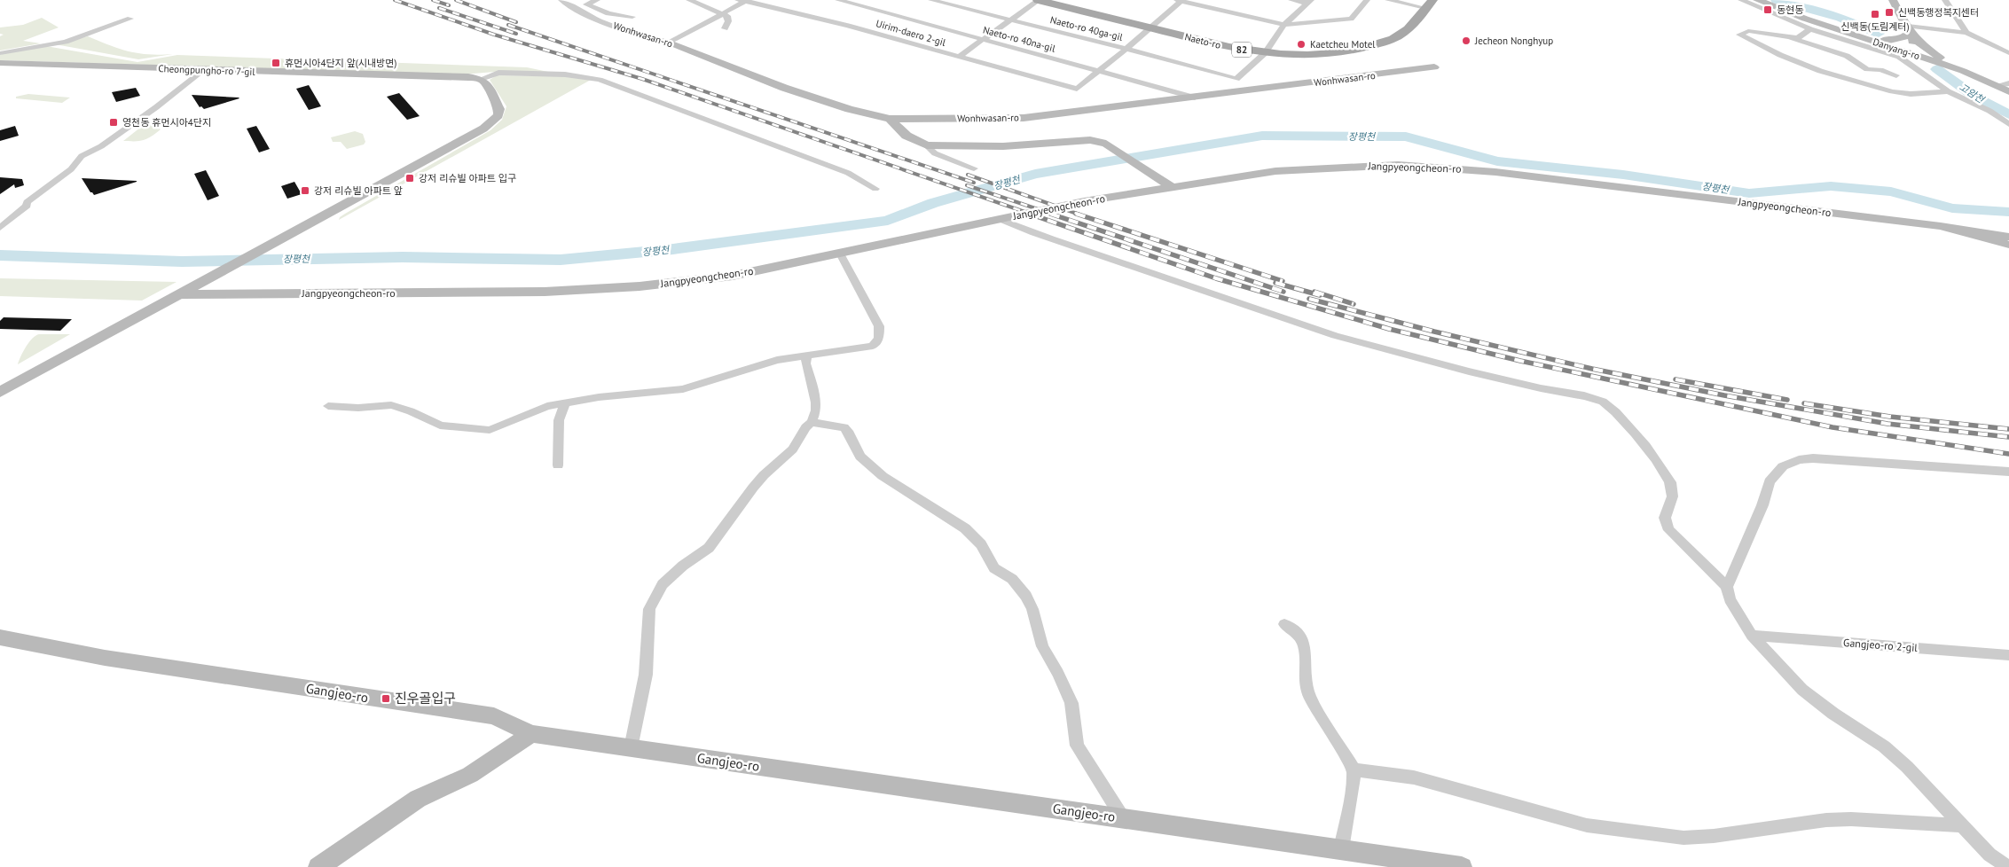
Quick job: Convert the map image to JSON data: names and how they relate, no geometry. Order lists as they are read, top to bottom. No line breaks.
{"streets":{"main road":["Naeto-ro","82"],"street":["Naeto-ro 40ga-gil","Uirim-daero 2-gil","Wonhwasan-ro","Naeto-ro 40na-gil","Danyang-ro","Cheongpungho-ro 7-gil","Jangpyeongcheon-ro","Gangjeo-ro 2-gil","Gangjeo-ro"]},"crossings":[["Naeto-ro 40ga-gil","Naeto-ro"],["Uirim-daero 2-gil","Naeto-ro 40na-gil"],["Wonhwasan-ro","Naeto-ro 40na-gil"]],"water":["고암천","장평천"],"places":{"transit":["동현동","신백동행정복지센터","신백동(도림계터)","휴먼시아4단지 앞(시내방면)","영천동 휴먼시아4단지","강저 리슈빌 아파트 입구","강저 리슈빌 아파트 앞","진우골입구"],"other":["Jecheon Nonghyup","Kaetcheu Motel"]}}
